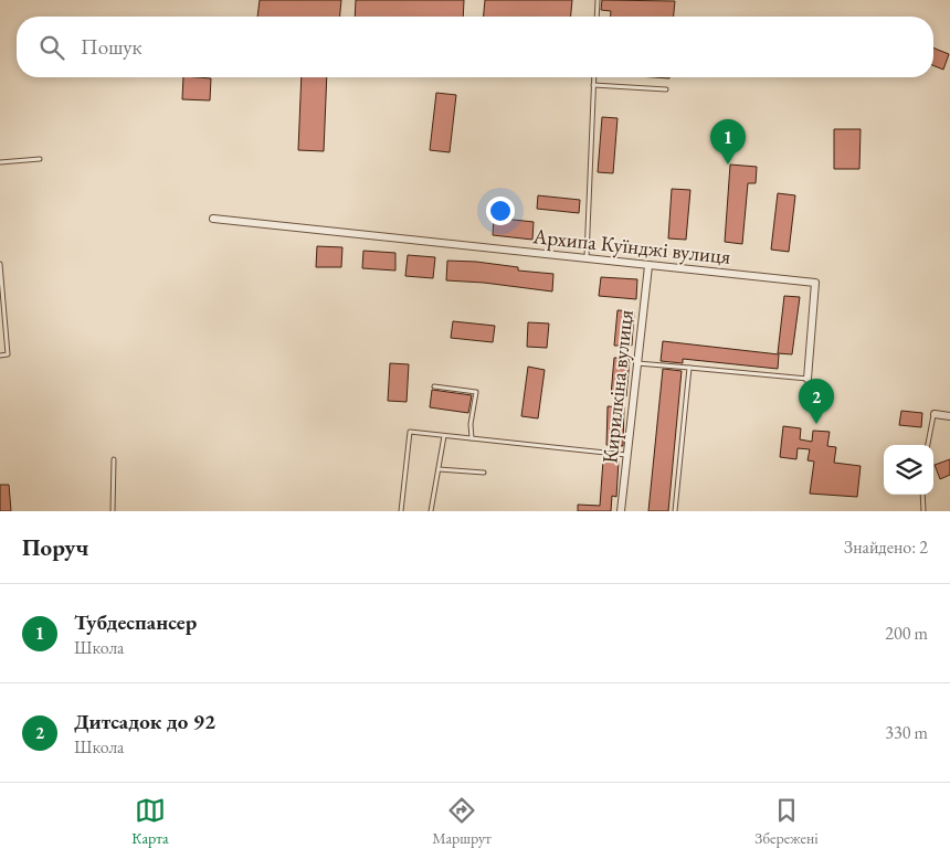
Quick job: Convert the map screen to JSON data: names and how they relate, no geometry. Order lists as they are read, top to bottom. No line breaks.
{"streets":{"street":["Архипа Куїнджі вулиця","Кирилкіна вулиця"]},"crossings":[["Архипа Куїнджі вулиця","Кирилкіна вулиця"]],"page":{"search":"Пошук","pins":["1","2"],"heading":["Поруч","Знайдено: 2"],"list":[{"mark":"1","name":"Тубдеспансер","note":"Школа","value":"200 m"},{"mark":"2","name":"Дитсадок до 92","note":"Школа","value":"330 m"}],"nav":["Карта","Маршрут","Збережені"]}}
